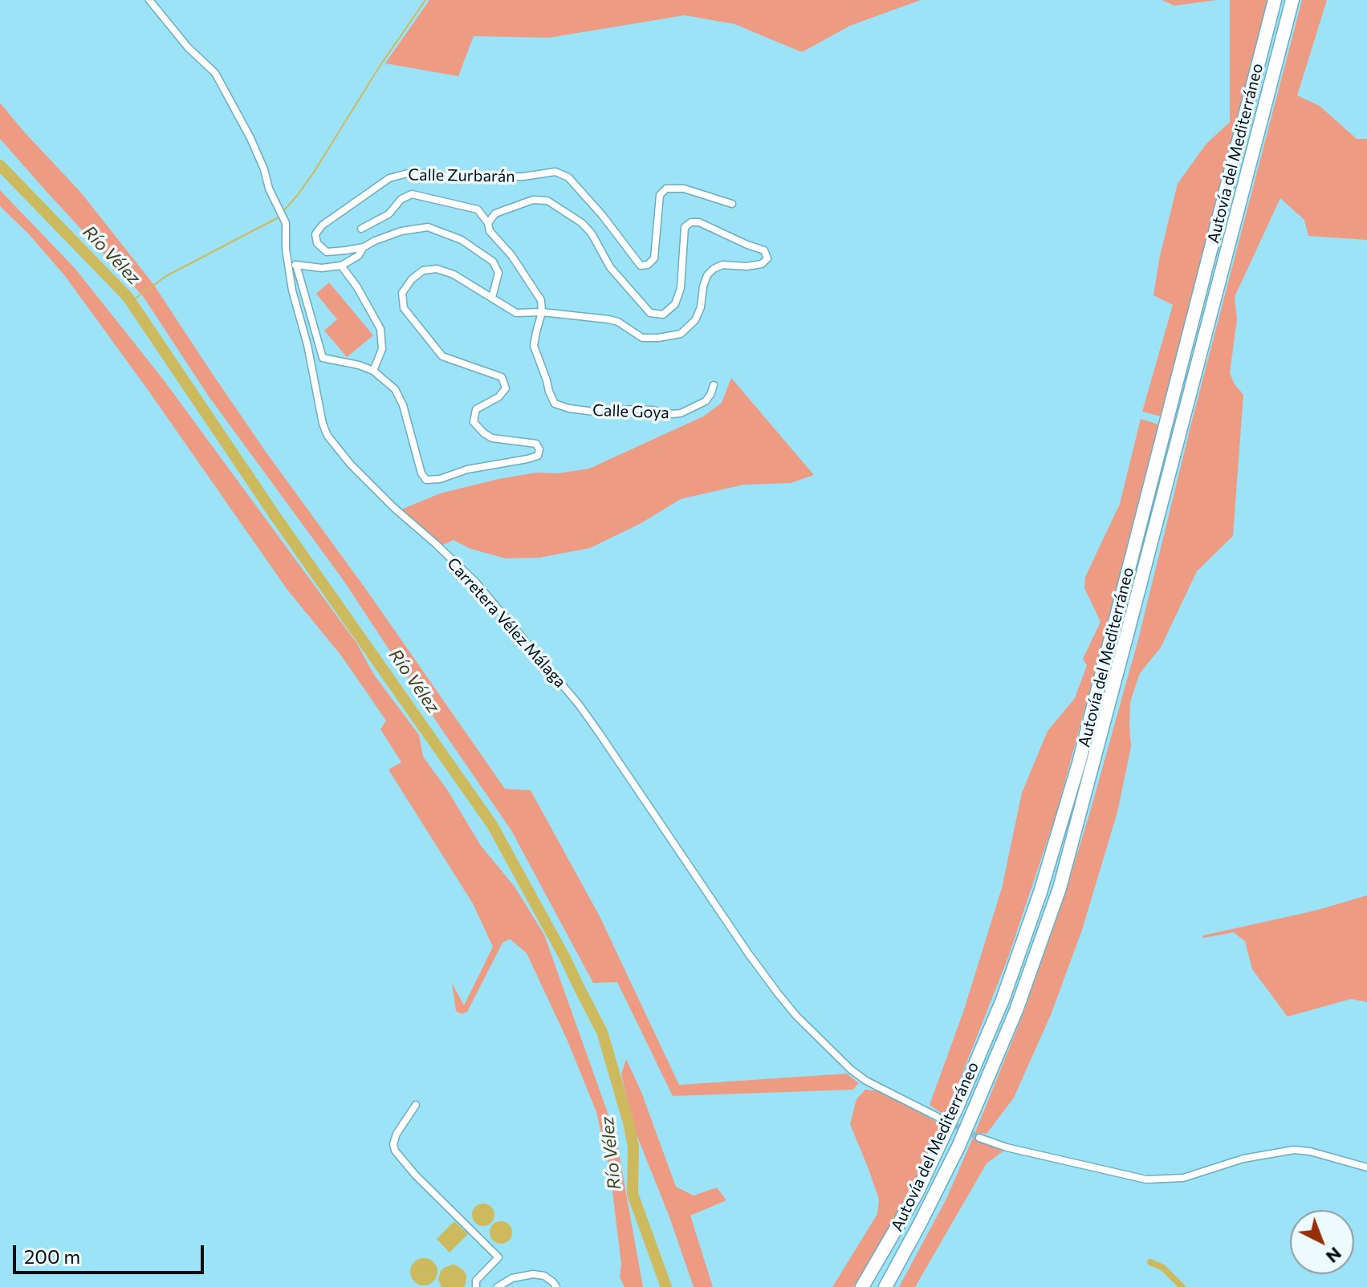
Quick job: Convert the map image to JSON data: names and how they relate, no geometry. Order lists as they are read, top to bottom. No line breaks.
{"streets":{"highway":["Autovía del Mediterráneo"],"street":["Calle Zurbarán","Calle Goya","Carretera Vélez Málaga"]},"water":["Río Vélez"],"scale_bar":"200 m","north":"bottom right"}
